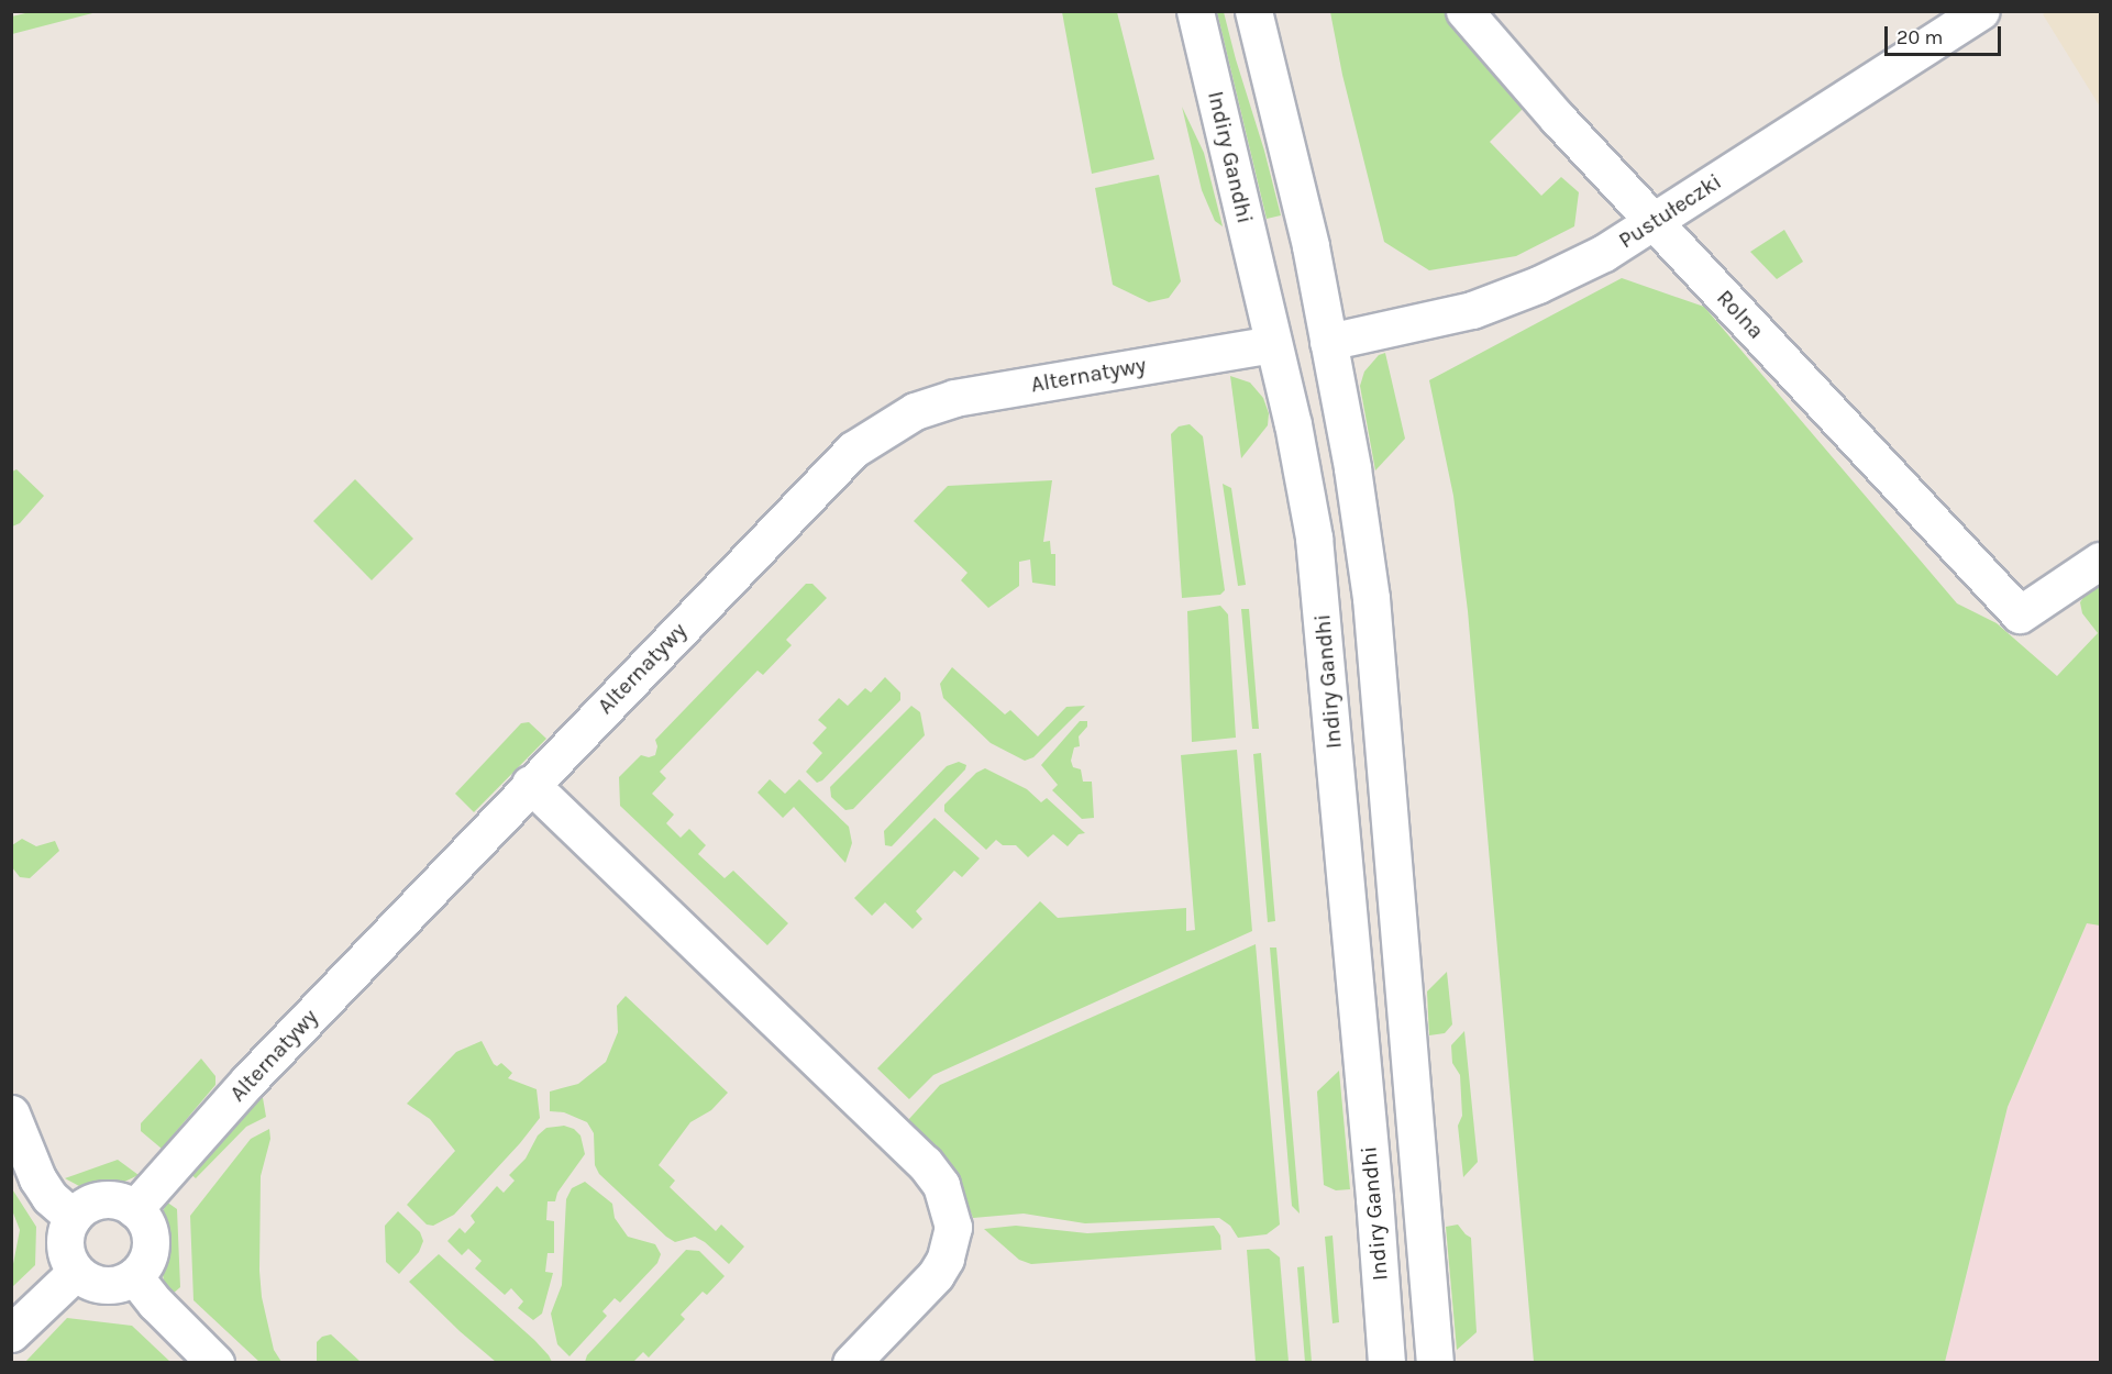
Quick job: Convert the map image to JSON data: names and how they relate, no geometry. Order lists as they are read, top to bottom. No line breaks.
{"streets":{"street":["Indiry Gandhi","Pustułeczki","Rolna","Alternatywy"]},"crossings":[["Indiry Gandhi","Alternatywy"],["Pustułeczki","Rolna"]],"scale_bar":"20 m"}
